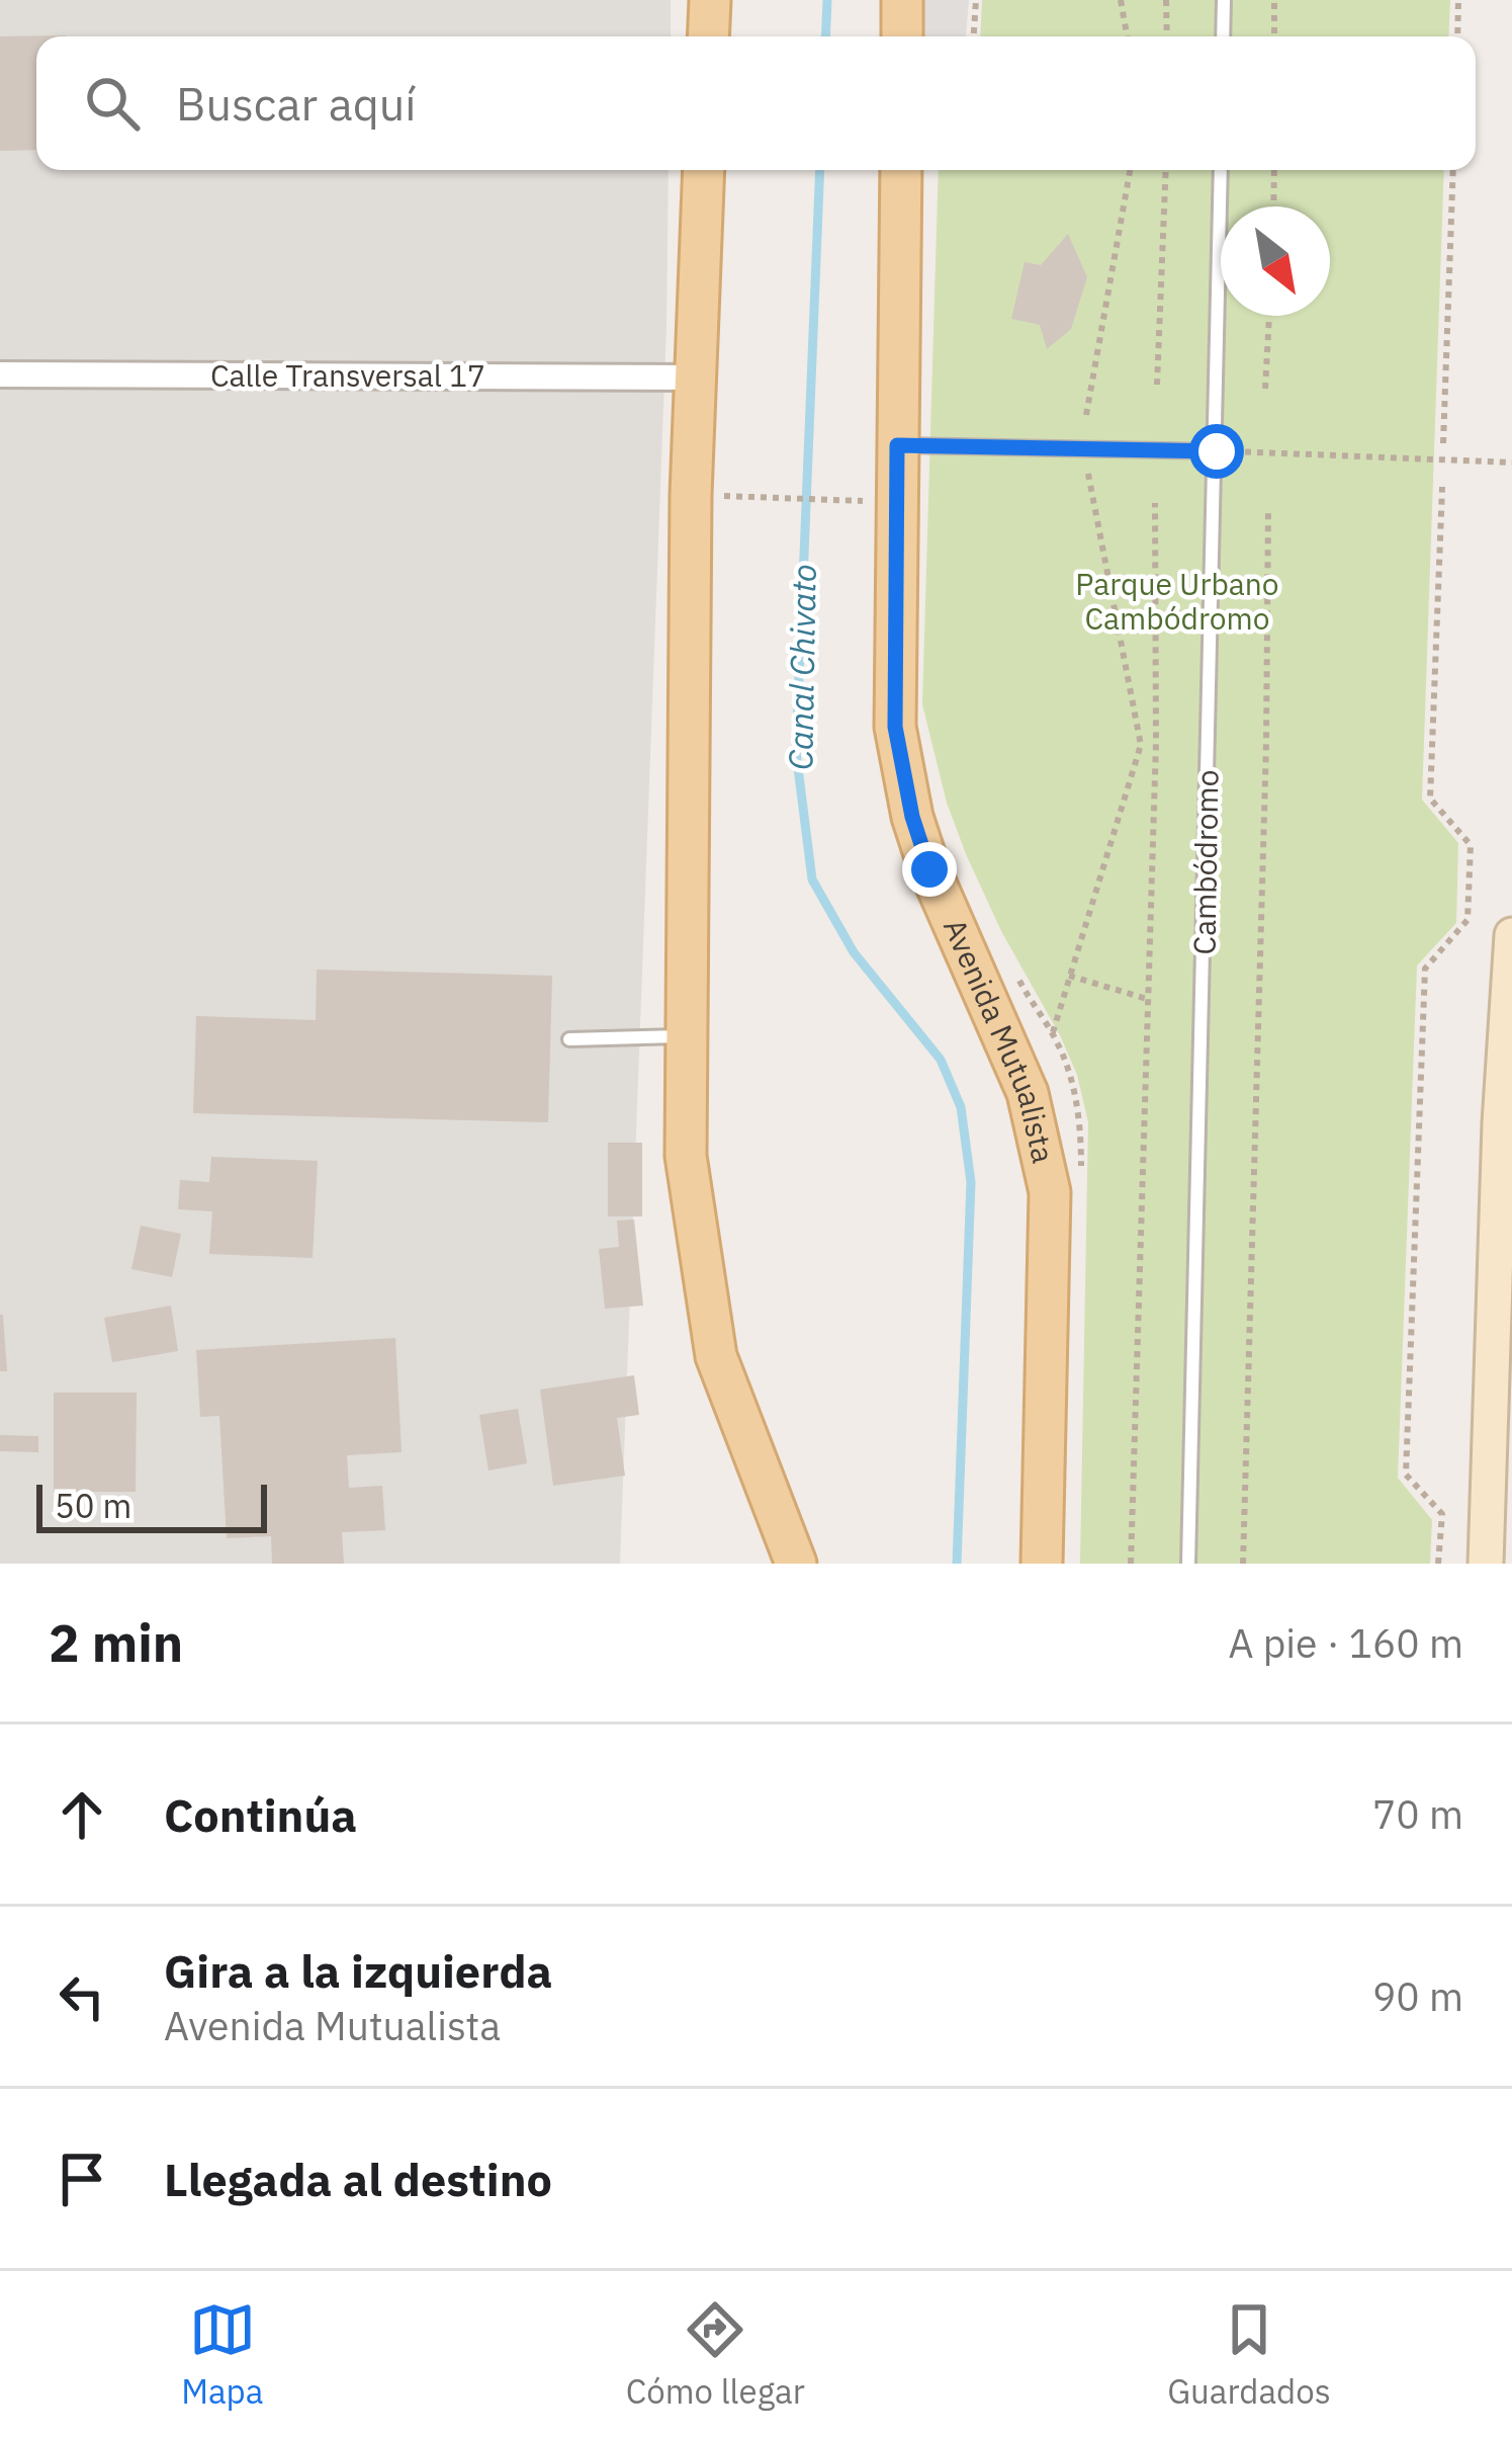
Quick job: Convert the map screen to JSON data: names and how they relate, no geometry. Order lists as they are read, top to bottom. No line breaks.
{"streets":{"main road":["Avenida Mutualista"],"street":["Calle Transversal 17"],"lane":["Cambódromo"]},"water":["Canal Chivato"],"parks":["Parque Urbano Cambódromo"],"scale_bar":"50 m","north":"bottom right","page":{"search":"Buscar aquí","scale":"50 m","heading":["2 min","A pie · 160 m"],"list":[["Continúa","70 m"],["Gira a la izquierda","Avenida Mutualista","90 m"],"Llegada al destino"],"nav":["Mapa","Cómo llegar","Guardados"]}}
